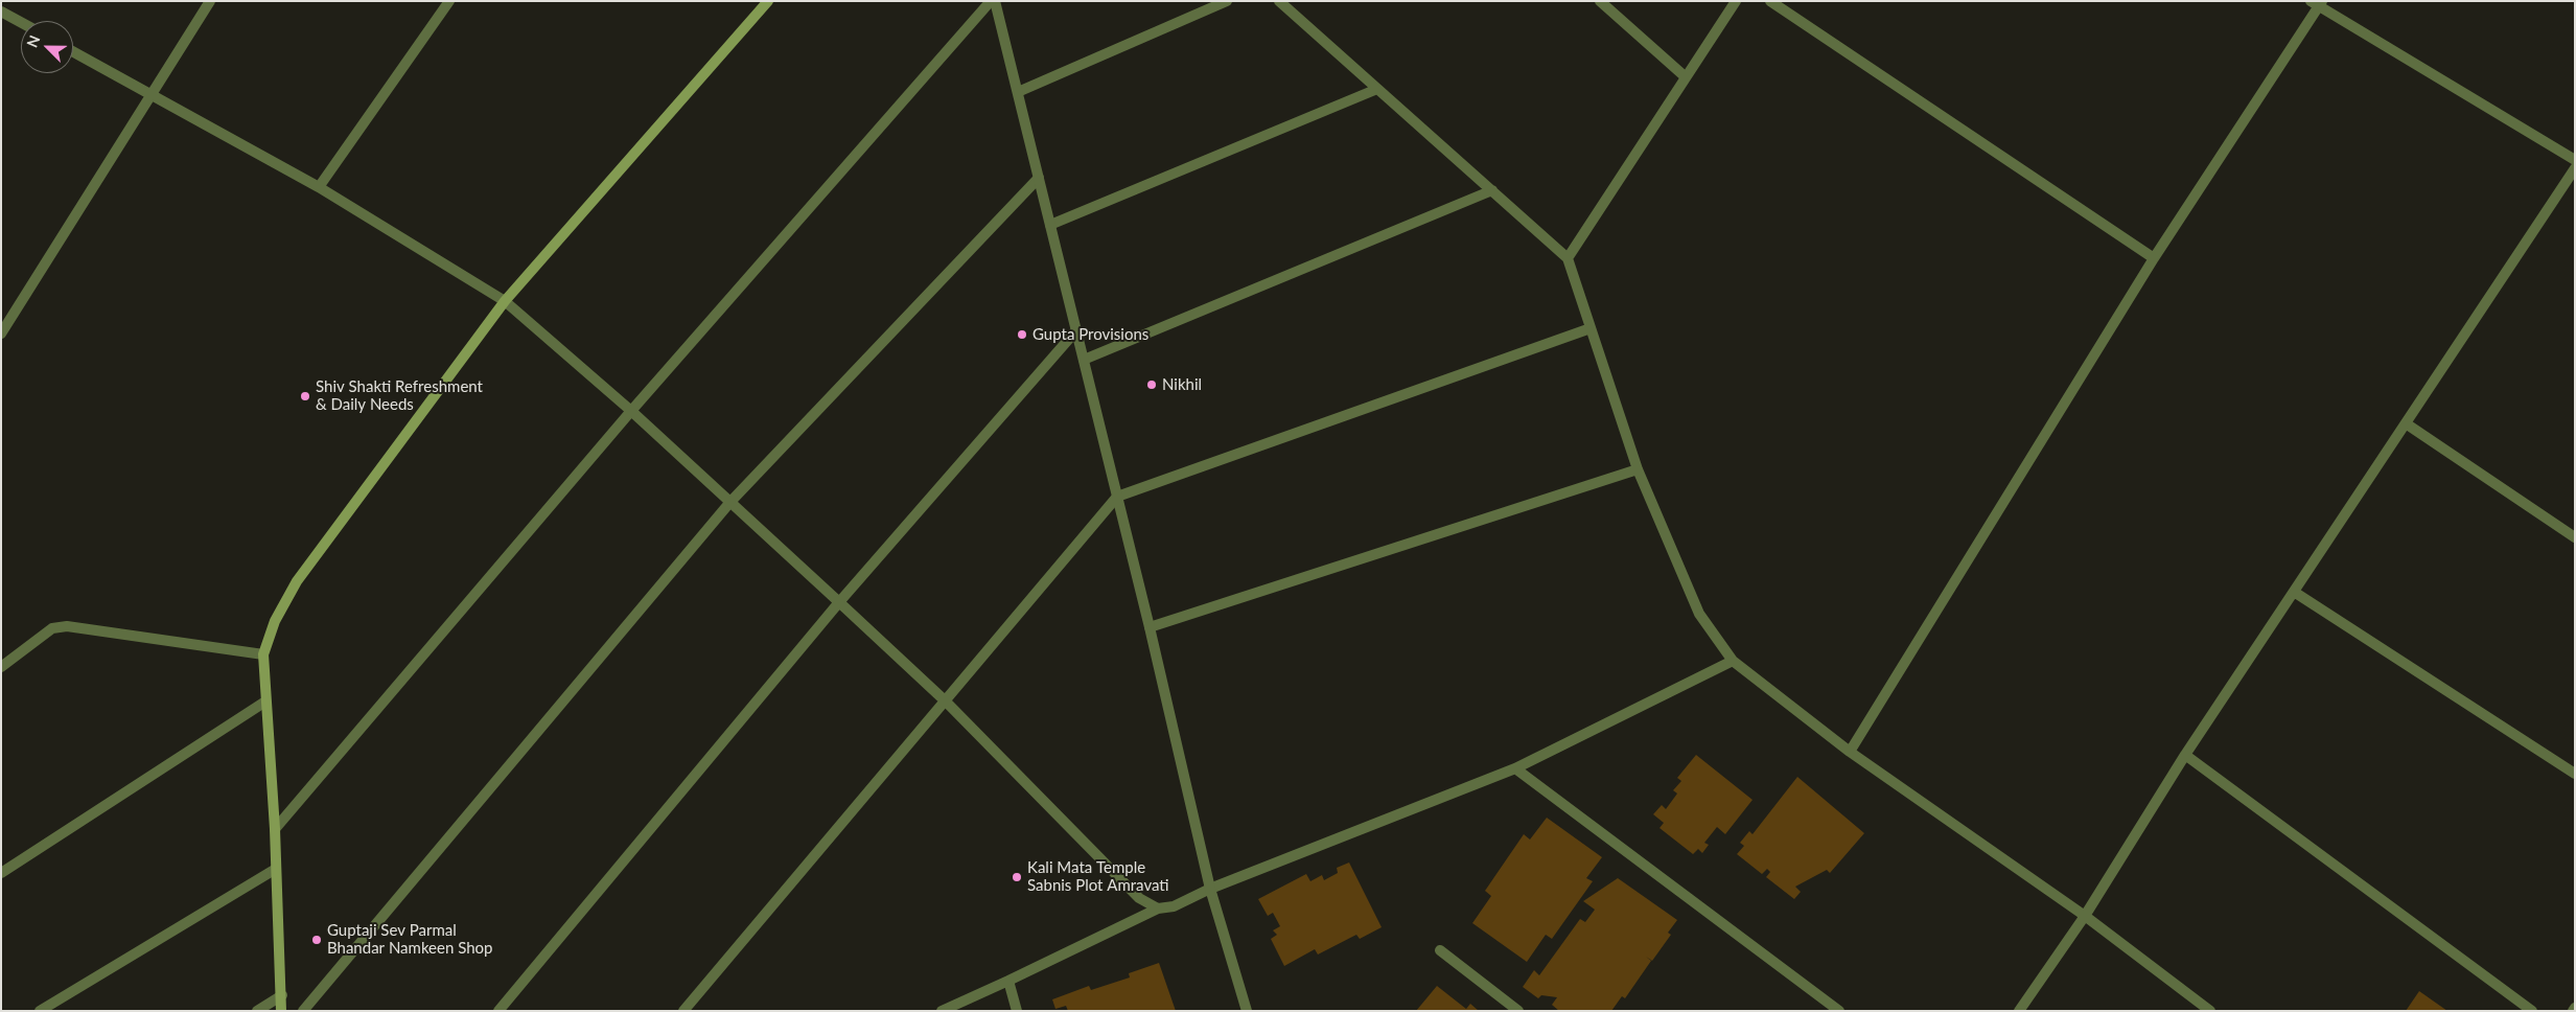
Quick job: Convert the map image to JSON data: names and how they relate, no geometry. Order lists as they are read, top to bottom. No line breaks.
{"places":["Gupta Provisions","Nikhil","Shiv Shakti Refreshment & Daily Needs","Kali Mata Temple Sabnis Plot Amravati","Guptaji Sev Parmal Bhandar Namkeen Shop"],"north":"top left"}
